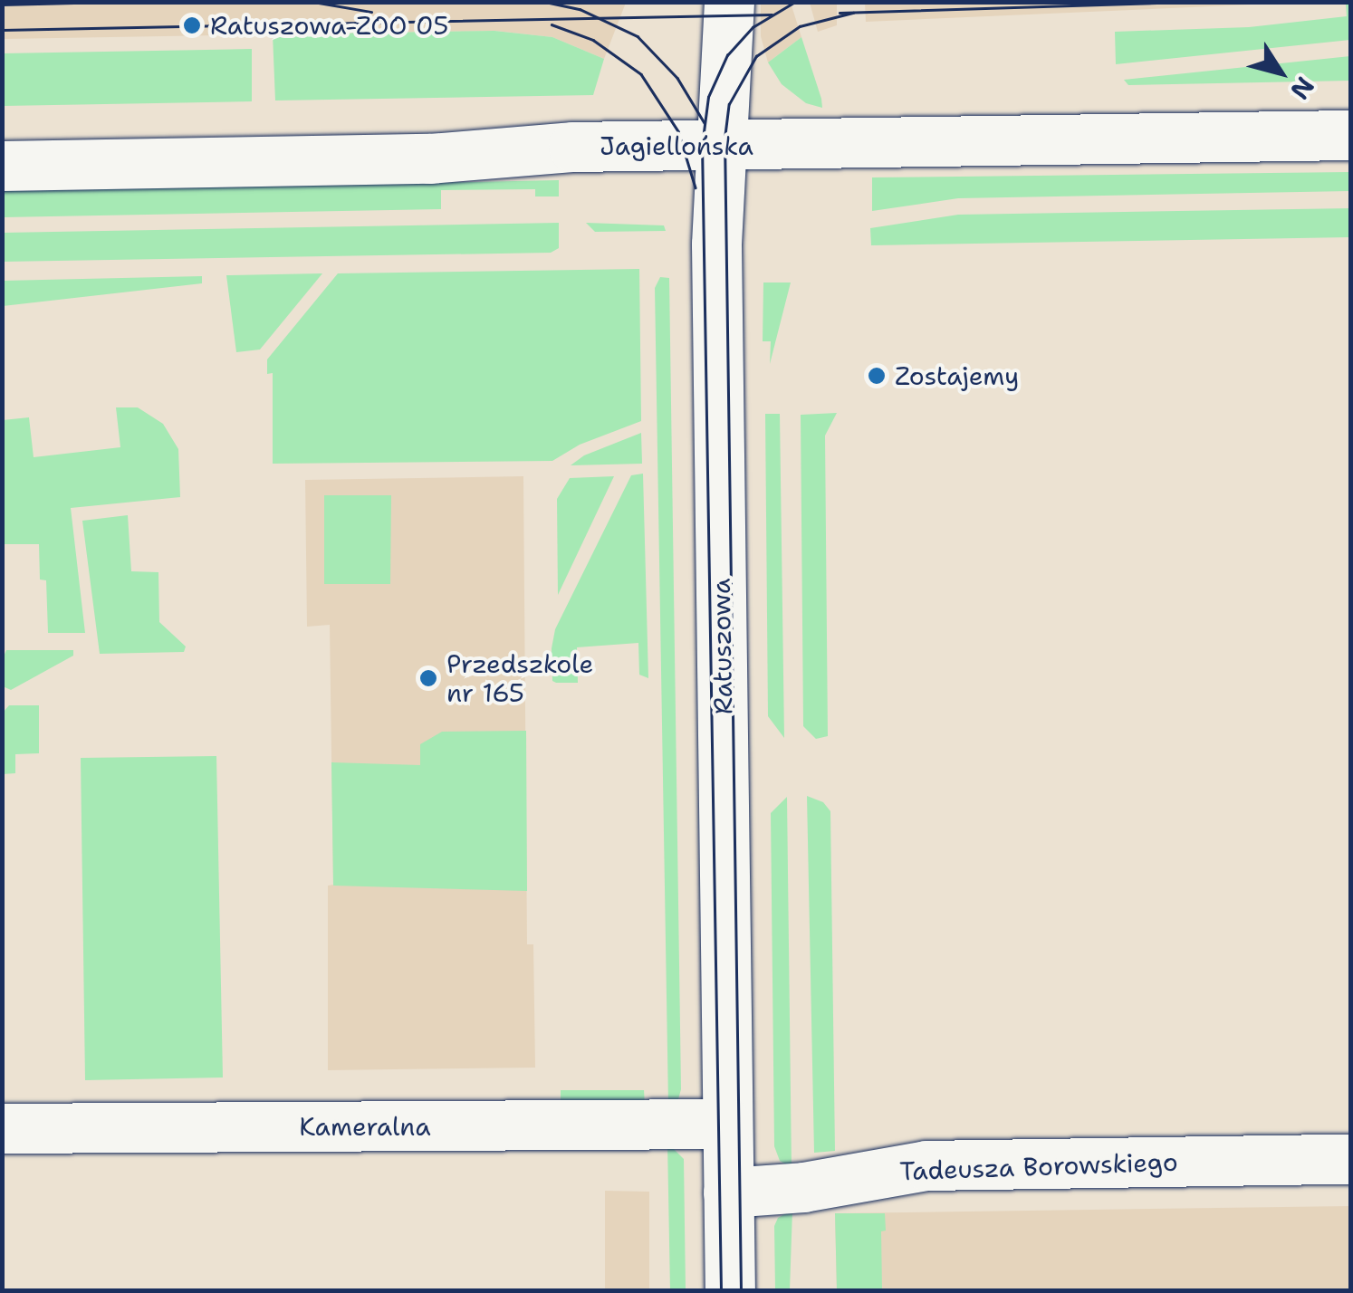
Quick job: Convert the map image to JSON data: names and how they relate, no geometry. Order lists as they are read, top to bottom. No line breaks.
{"streets":{"street":["Jagiellońska","Ratuszowa","Kameralna","Tadeusza Borowskiego"]},"crossings":[["Jagiellońska","Ratuszowa"],["Ratuszowa","Kameralna"],["Ratuszowa","Tadeusza Borowskiego"]],"places":["Ratuszowa-ZOO 05","Zostajemy","Przedszkole nr 165"],"north":"bottom right"}
